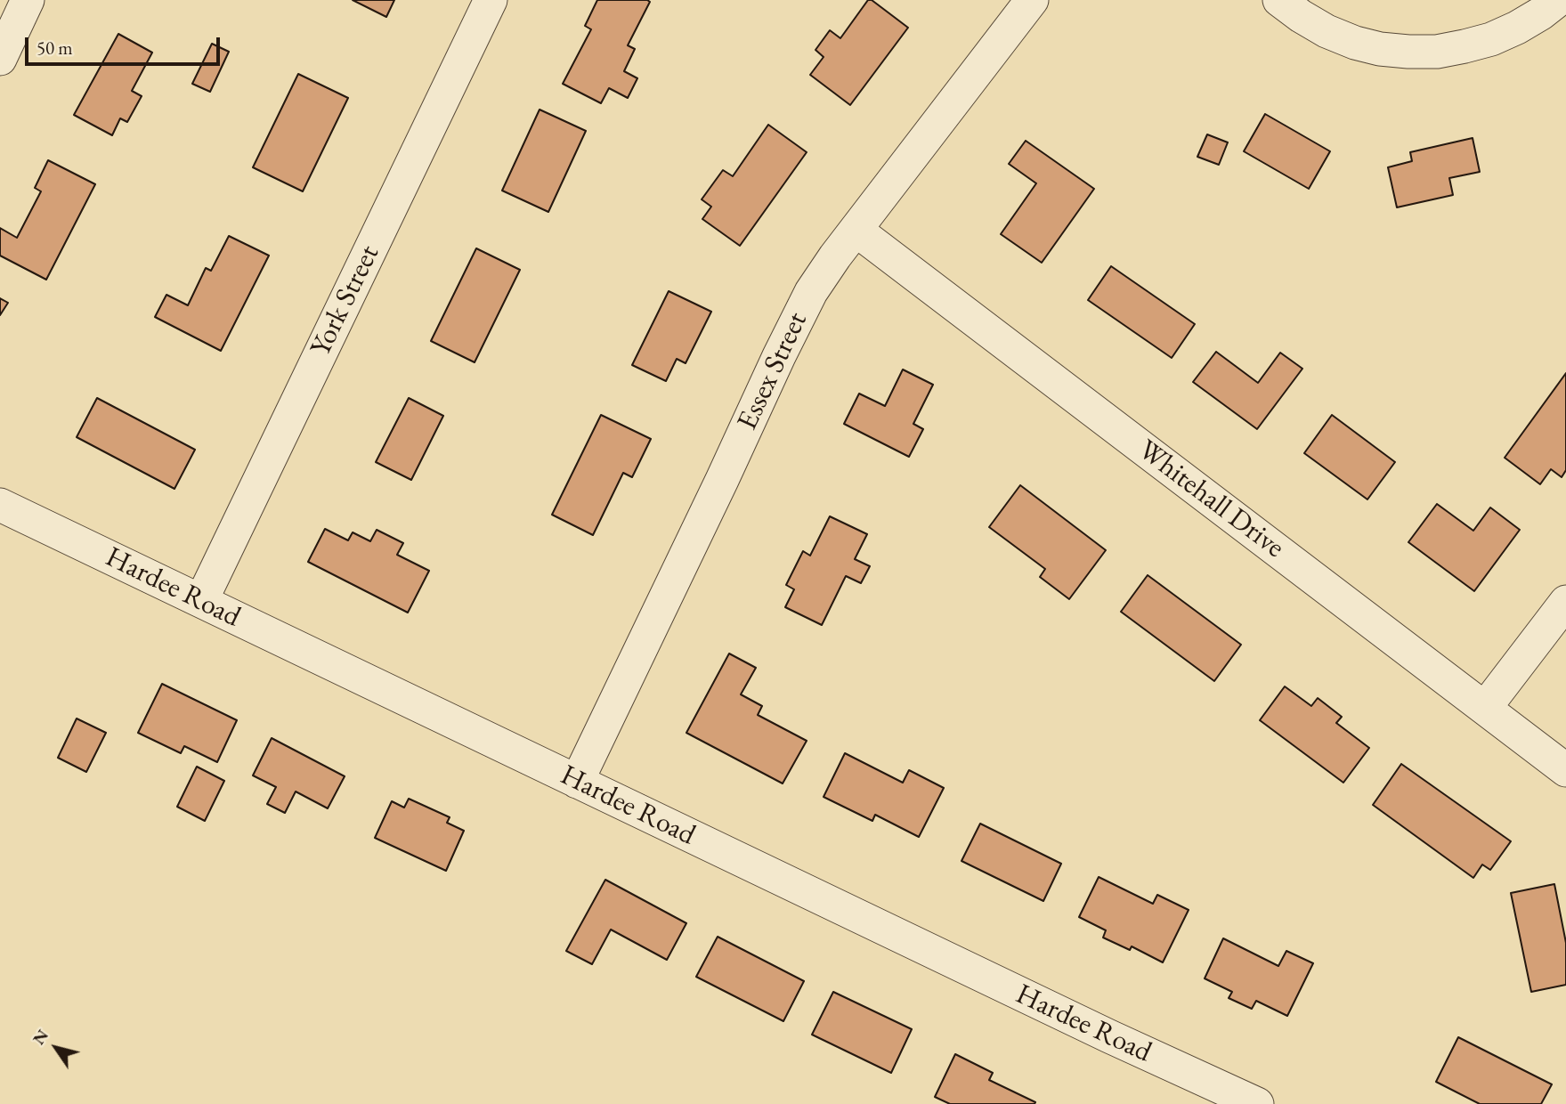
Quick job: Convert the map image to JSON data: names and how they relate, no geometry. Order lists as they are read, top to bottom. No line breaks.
{"streets":{"street":["York Street","Essex Street","Whitehall Drive","Hardee Road"]},"crossings":[["York Street","Hardee Road"],["Essex Street","Whitehall Drive"],["Essex Street","Hardee Road"]],"scale_bar":"50 m","north":"top left"}
